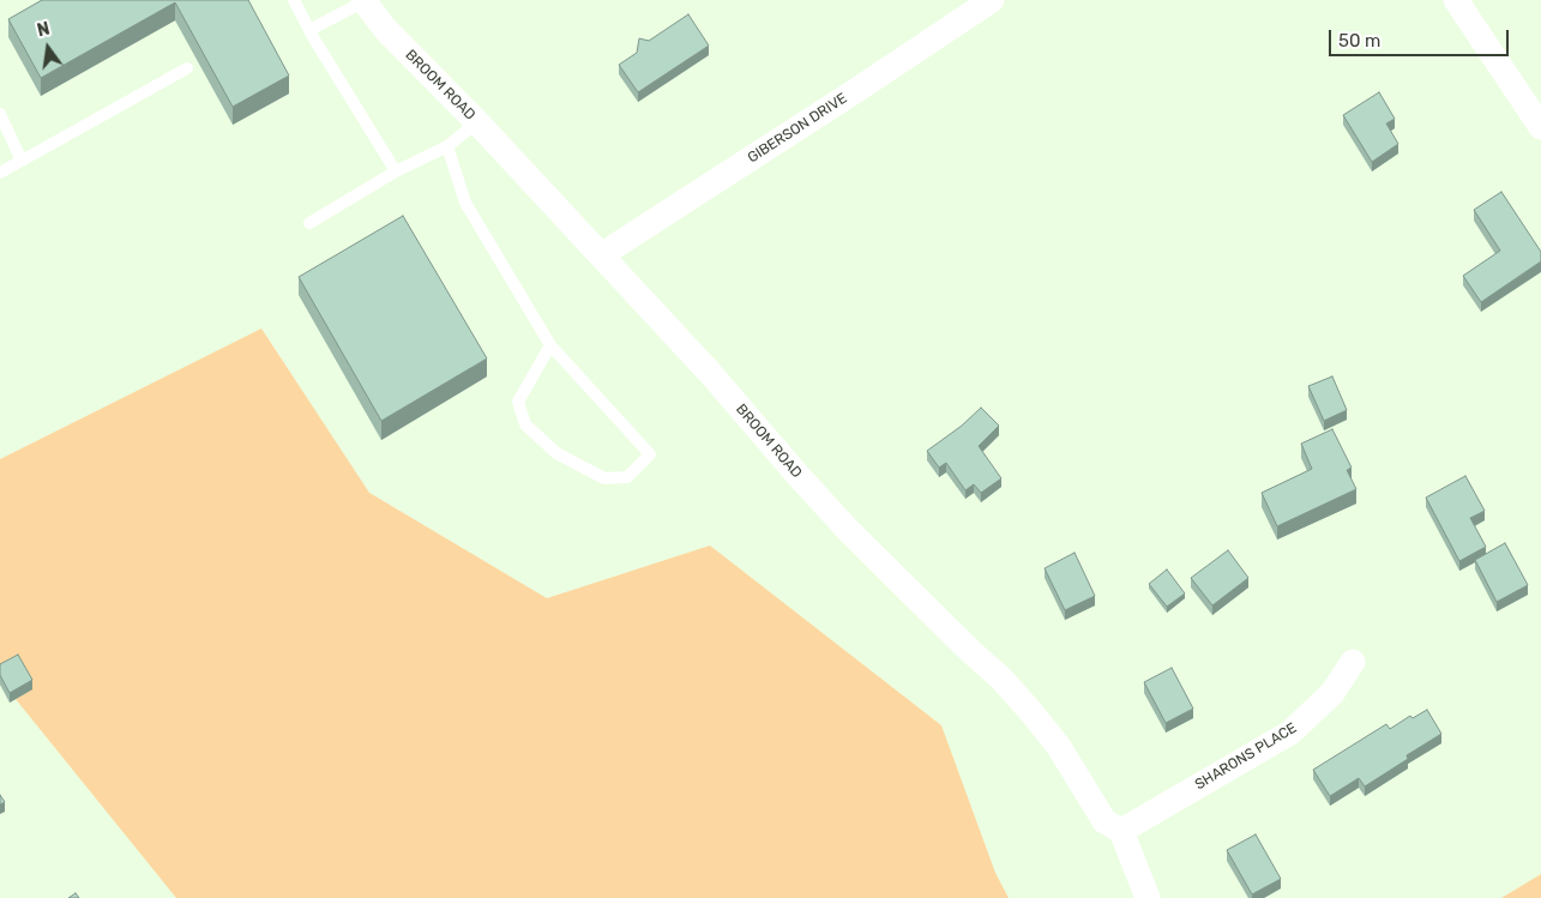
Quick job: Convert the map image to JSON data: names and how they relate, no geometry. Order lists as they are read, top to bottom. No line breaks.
{"streets":{"street":["BROOM ROAD","GIBERSON DRIVE","SHARONS PLACE"]},"crossings":[["BROOM ROAD","GIBERSON DRIVE"],["BROOM ROAD","SHARONS PLACE"]],"scale_bar":"50 m","north":"top"}
